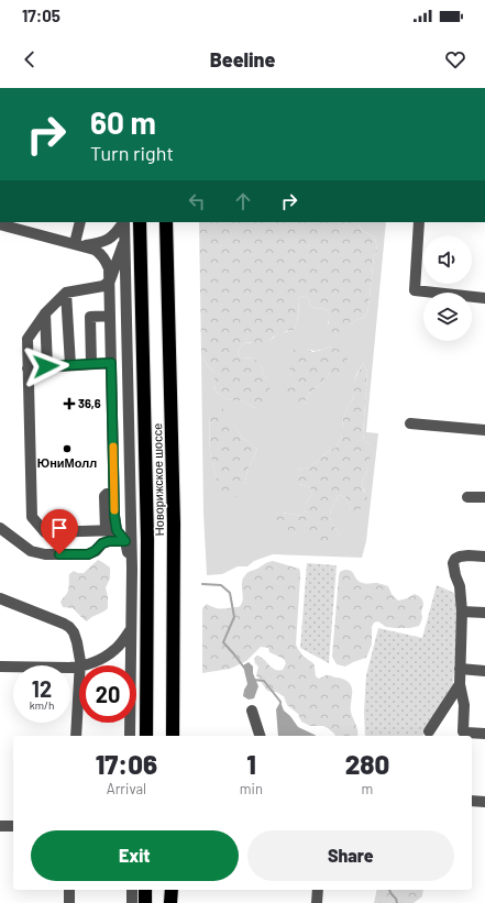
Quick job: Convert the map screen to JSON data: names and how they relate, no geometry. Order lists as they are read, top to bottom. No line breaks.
{"streets":{"highway":["Новорижское шоссе"]},"places":{"health":["36,6"],"other":["ЮниМолл"]},"page":{"status":"17:05","header":"Beeline","turn":["60 m","Turn right"],"speed":"12 km/h","limit":"20","eta":["17:06","Arrival","1","min","280","m"],"buttons":["Exit","Share"]}}
